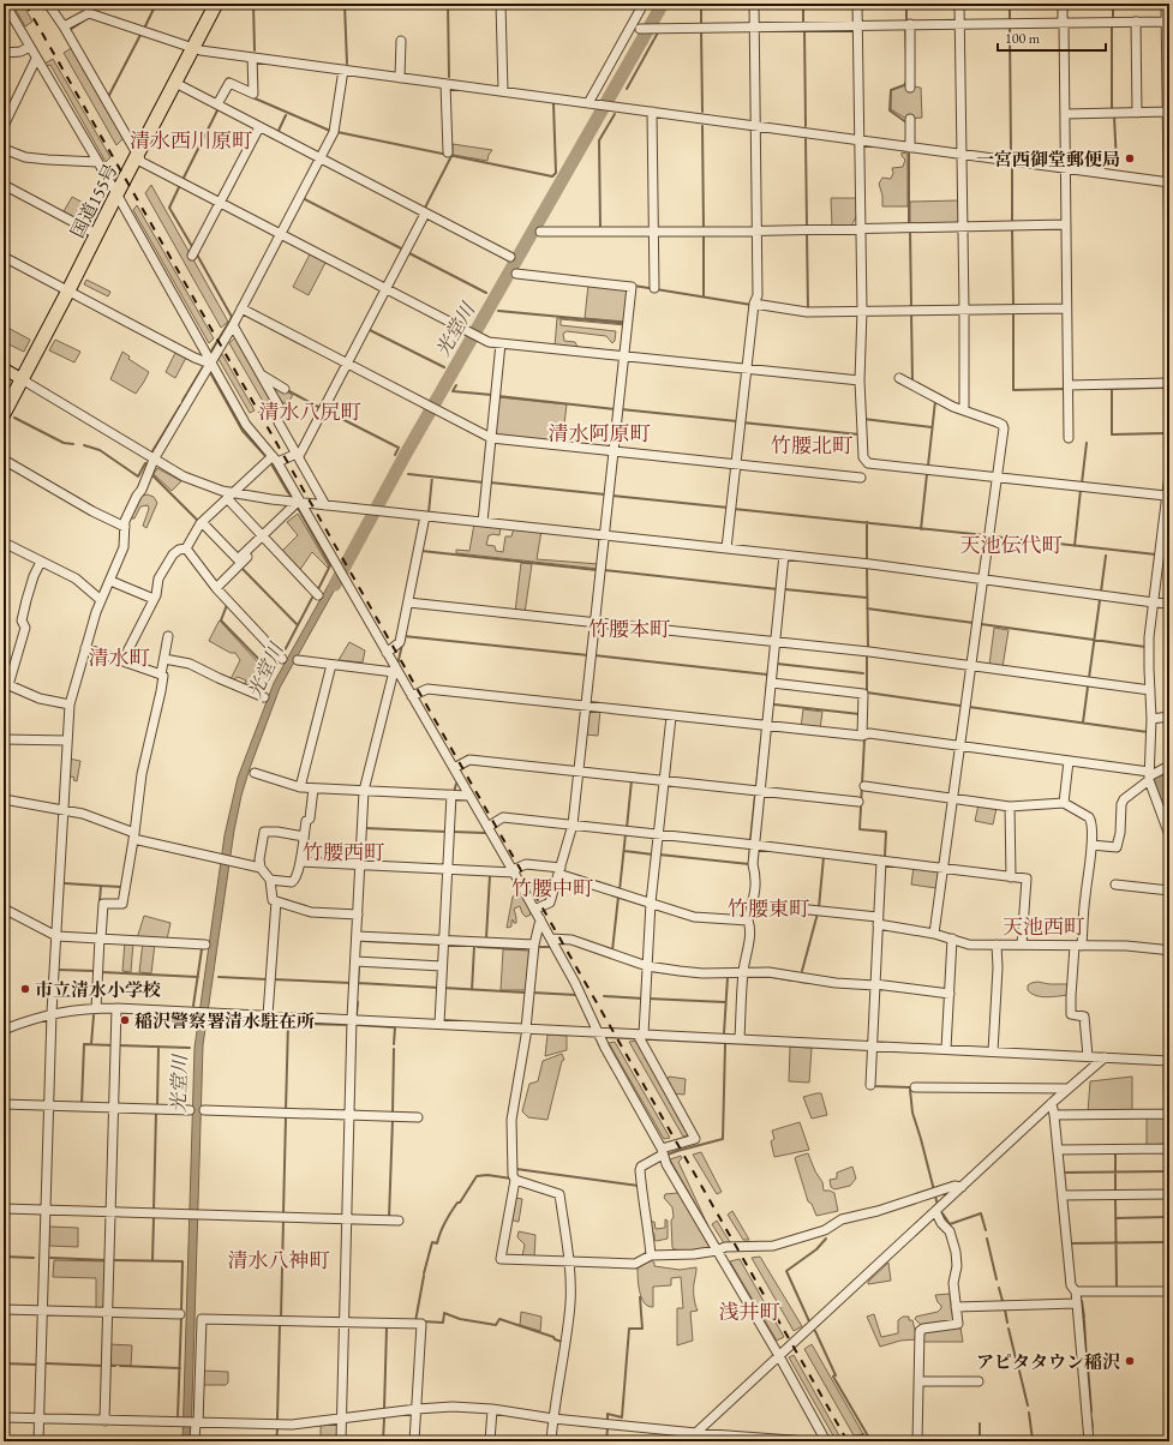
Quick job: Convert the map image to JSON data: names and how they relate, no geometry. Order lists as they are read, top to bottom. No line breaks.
{"streets":{"highway":["国道155号"]},"districts":["清水西川原町","清水八尻町","清水阿原町","竹腰北町","天池伝代町","竹腰本町","清水町","竹腰西町","竹腰中町","竹腰東町","天池西町","清水八神町","浅井町"],"water":["光堂川"],"places":["一宮西御堂郵便局","市立清水小学校","稲沢警察署清水駐在所","アピタタウン稲沢"],"scale_bar":"100 m"}
